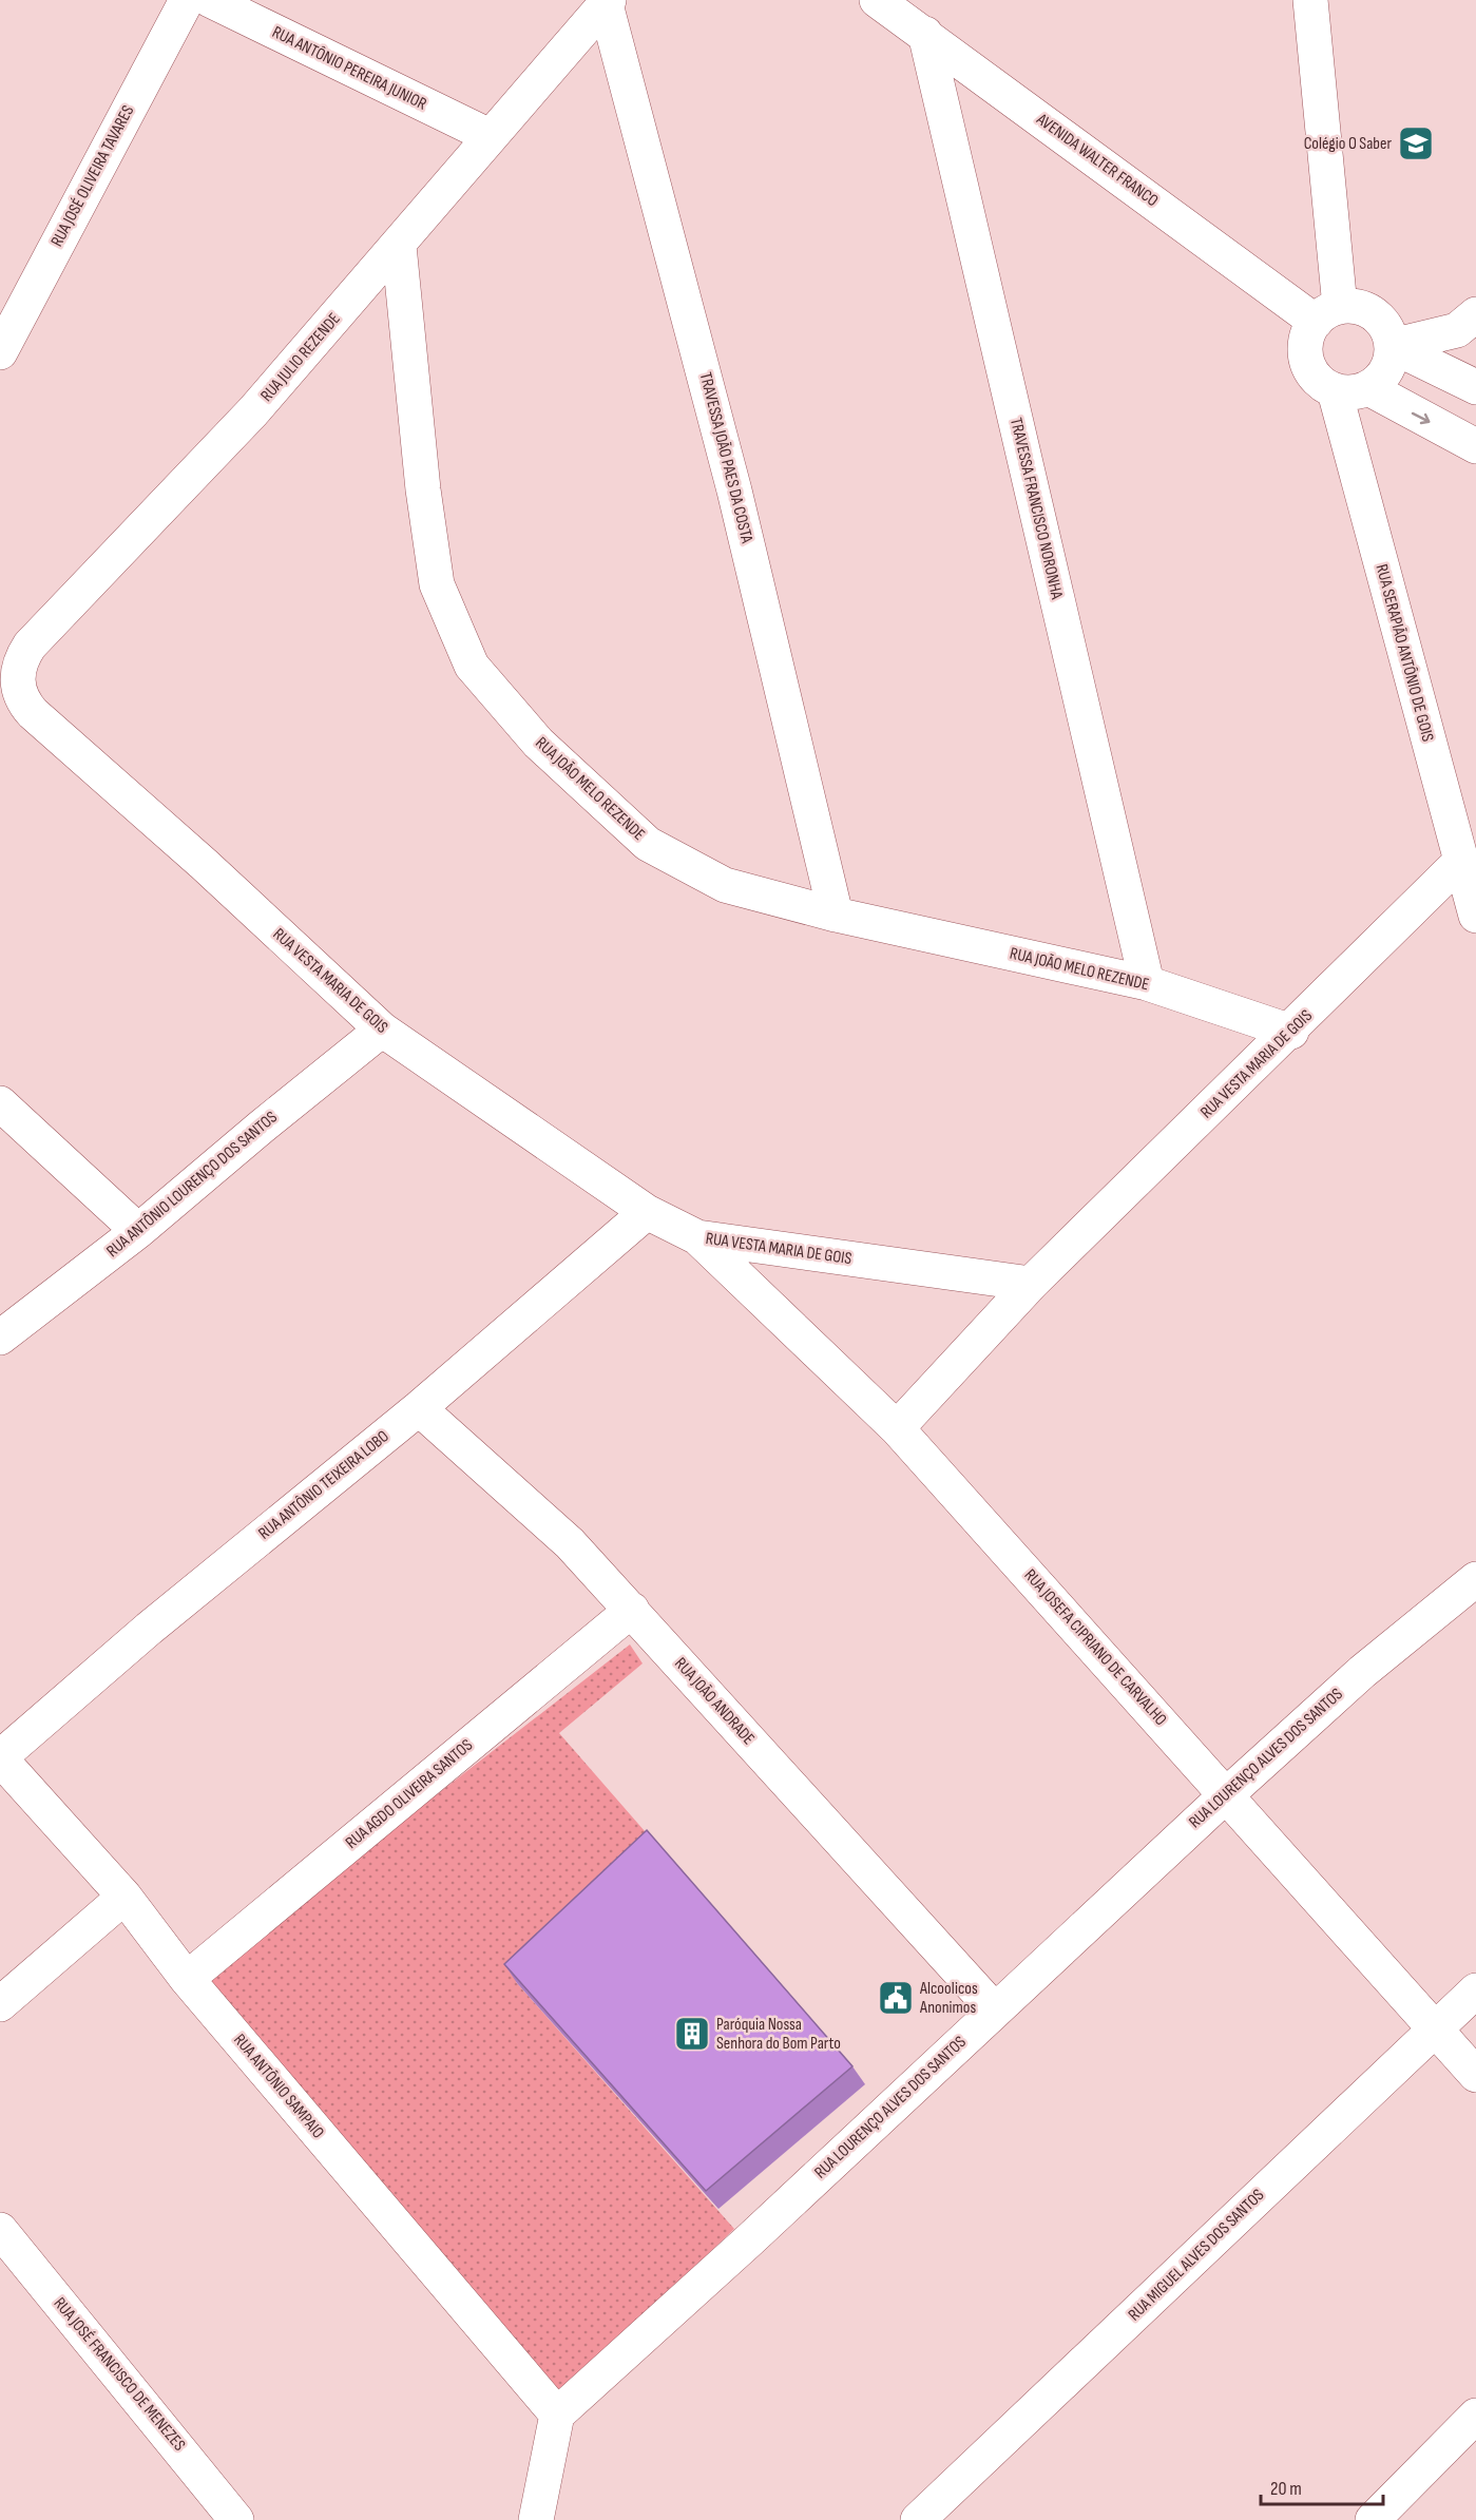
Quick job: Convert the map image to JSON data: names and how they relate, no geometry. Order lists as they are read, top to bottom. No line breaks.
{"streets":{"street":["RUA ANTÔNIO PEREIRA JUNIOR","AVENIDA WALTER FRANCO","RUA JOSÉ OLIVEIRA TAVARES","RUA JULIO REZENDE","TRAVESSA JOÃO PAES DA COSTA","TRAVESSA FRANCISCO NORONHA","RUA SERAPIÃO ANTÔNIO DE GOIS","RUA JOÃO MELO REZENDE","RUA VESTA MARIA DE GOIS","RUA ANTÔNIO LOURENÇO DOS SANTOS","RUA ANTÔNIO TEIXEIRA LOBO","RUA JOSEFA CIPRIANO DE CARVALHO","RUA JOÃO ANDRADE","RUA LOURENÇO ALVES DOS SANTOS","RUA AGDO OLIVEIRA SANTOS","RUA ANTÔNIO SAMPAIO","RUA MIGUEL ALVES DOS SANTOS","RUA JOSÉ FRANCISCO DE MENEZES"]},"crossings":[["RUA ANTÔNIO PEREIRA JUNIOR","RUA JULIO REZENDE"],["AVENIDA WALTER FRANCO","TRAVESSA FRANCISCO NORONHA"],["AVENIDA WALTER FRANCO","RUA SERAPIÃO ANTÔNIO DE GOIS"],["RUA JULIO REZENDE","TRAVESSA JOÃO PAES DA COSTA"],["RUA JULIO REZENDE","RUA JOÃO MELO REZENDE"],["RUA JULIO REZENDE","RUA VESTA MARIA DE GOIS"],["TRAVESSA JOÃO PAES DA COSTA","RUA JOÃO MELO REZENDE"],["TRAVESSA FRANCISCO NORONHA","RUA JOÃO MELO REZENDE"],["RUA SERAPIÃO ANTÔNIO DE GOIS","RUA VESTA MARIA DE GOIS"],["RUA JOÃO MELO REZENDE","RUA VESTA MARIA DE GOIS"],["RUA VESTA MARIA DE GOIS","RUA ANTÔNIO LOURENÇO DOS SANTOS"],["RUA VESTA MARIA DE GOIS","RUA ANTÔNIO TEIXEIRA LOBO"],["RUA VESTA MARIA DE GOIS","RUA JOSEFA CIPRIANO DE CARVALHO"],["RUA ANTÔNIO TEIXEIRA LOBO","RUA JOÃO ANDRADE"],["RUA ANTÔNIO TEIXEIRA LOBO","RUA ANTÔNIO SAMPAIO"],["RUA JOSEFA CIPRIANO DE CARVALHO","RUA LOURENÇO ALVES DOS SANTOS"],["RUA JOSEFA CIPRIANO DE CARVALHO","RUA MIGUEL ALVES DOS SANTOS"],["RUA JOÃO ANDRADE","RUA LOURENÇO ALVES DOS SANTOS"],["RUA JOÃO ANDRADE","RUA AGDO OLIVEIRA SANTOS"],["RUA LOURENÇO ALVES DOS SANTOS","RUA ANTÔNIO SAMPAIO"],["RUA AGDO OLIVEIRA SANTOS","RUA ANTÔNIO SAMPAIO"]],"places":{"school or university":["Colégio O Saber"],"public building":["Alcoolicos Anonimos"],"building":["Paróquia Nossa Senhora do Bom Parto"]},"scale_bar":"20 m"}
